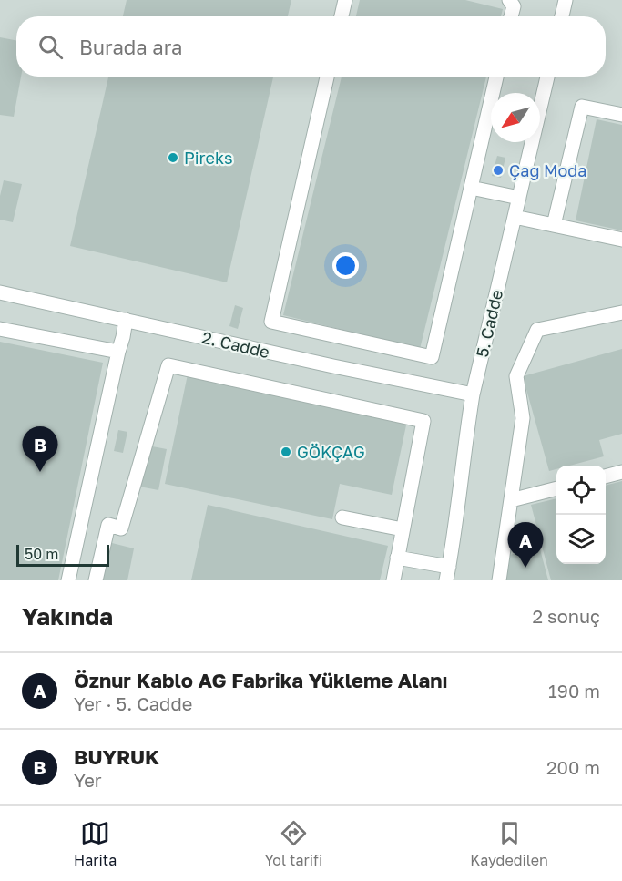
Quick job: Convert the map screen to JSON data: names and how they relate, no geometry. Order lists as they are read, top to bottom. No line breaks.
{"streets":{"street":["5. Cadde","2. Cadde"]},"crossings":[["5. Cadde","2. Cadde"]],"places":["Pireks","Çağ Moda","GÖKÇAĞ"],"scale_bar":"50 m","north":"bottom left","page":{"search":"Burada ara","pins":["B","A"],"scale":"50 m","heading":["Yakında","2 sonuç"],"list":[{"mark":"A","name":"Öznur Kablo AG Fabrika Yükleme Alanı","note":"Yer · 5. Cadde","value":"190 m"},{"mark":"B","name":"BUYRUK","note":"Yer","value":"200 m"}],"nav":["Harita","Yol tarifi","Kaydedilen"]}}
